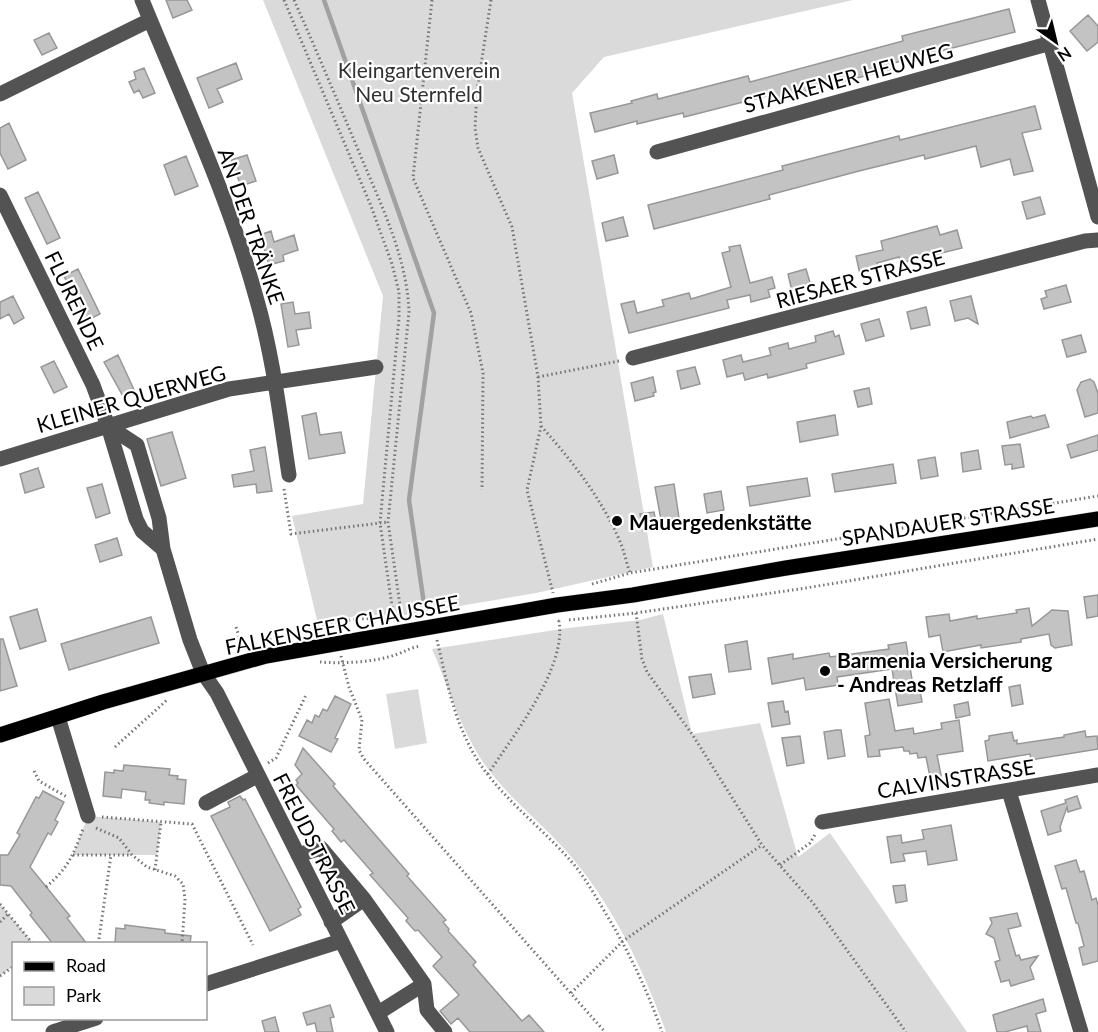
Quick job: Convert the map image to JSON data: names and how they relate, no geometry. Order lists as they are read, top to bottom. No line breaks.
{"streets":{"main road":["SPANDAUER STRASSE","FALKENSEER CHAUSSEE"],"street":["STAAKENER HEUWEG","AN DER TRÄNKE","RIESAER STRASSE","FLURENDE","KLEINER QUERWEG","CALVINSTRASSE","FREUDSTRASSE"]},"crossings":[["AN DER TRÄNKE","KLEINER QUERWEG"],["FLURENDE","KLEINER QUERWEG"],["SPANDAUER STRASSE","FALKENSEER CHAUSSEE"],["FALKENSEER CHAUSSEE","FREUDSTRASSE"]],"parks":["Kleingartenverein Neu Sternfeld"],"places":["Mauergedenkstätte","Barmenia Versicherung - Andreas Retzlaff"],"legend":["Road","Park"],"north":"bottom right"}
